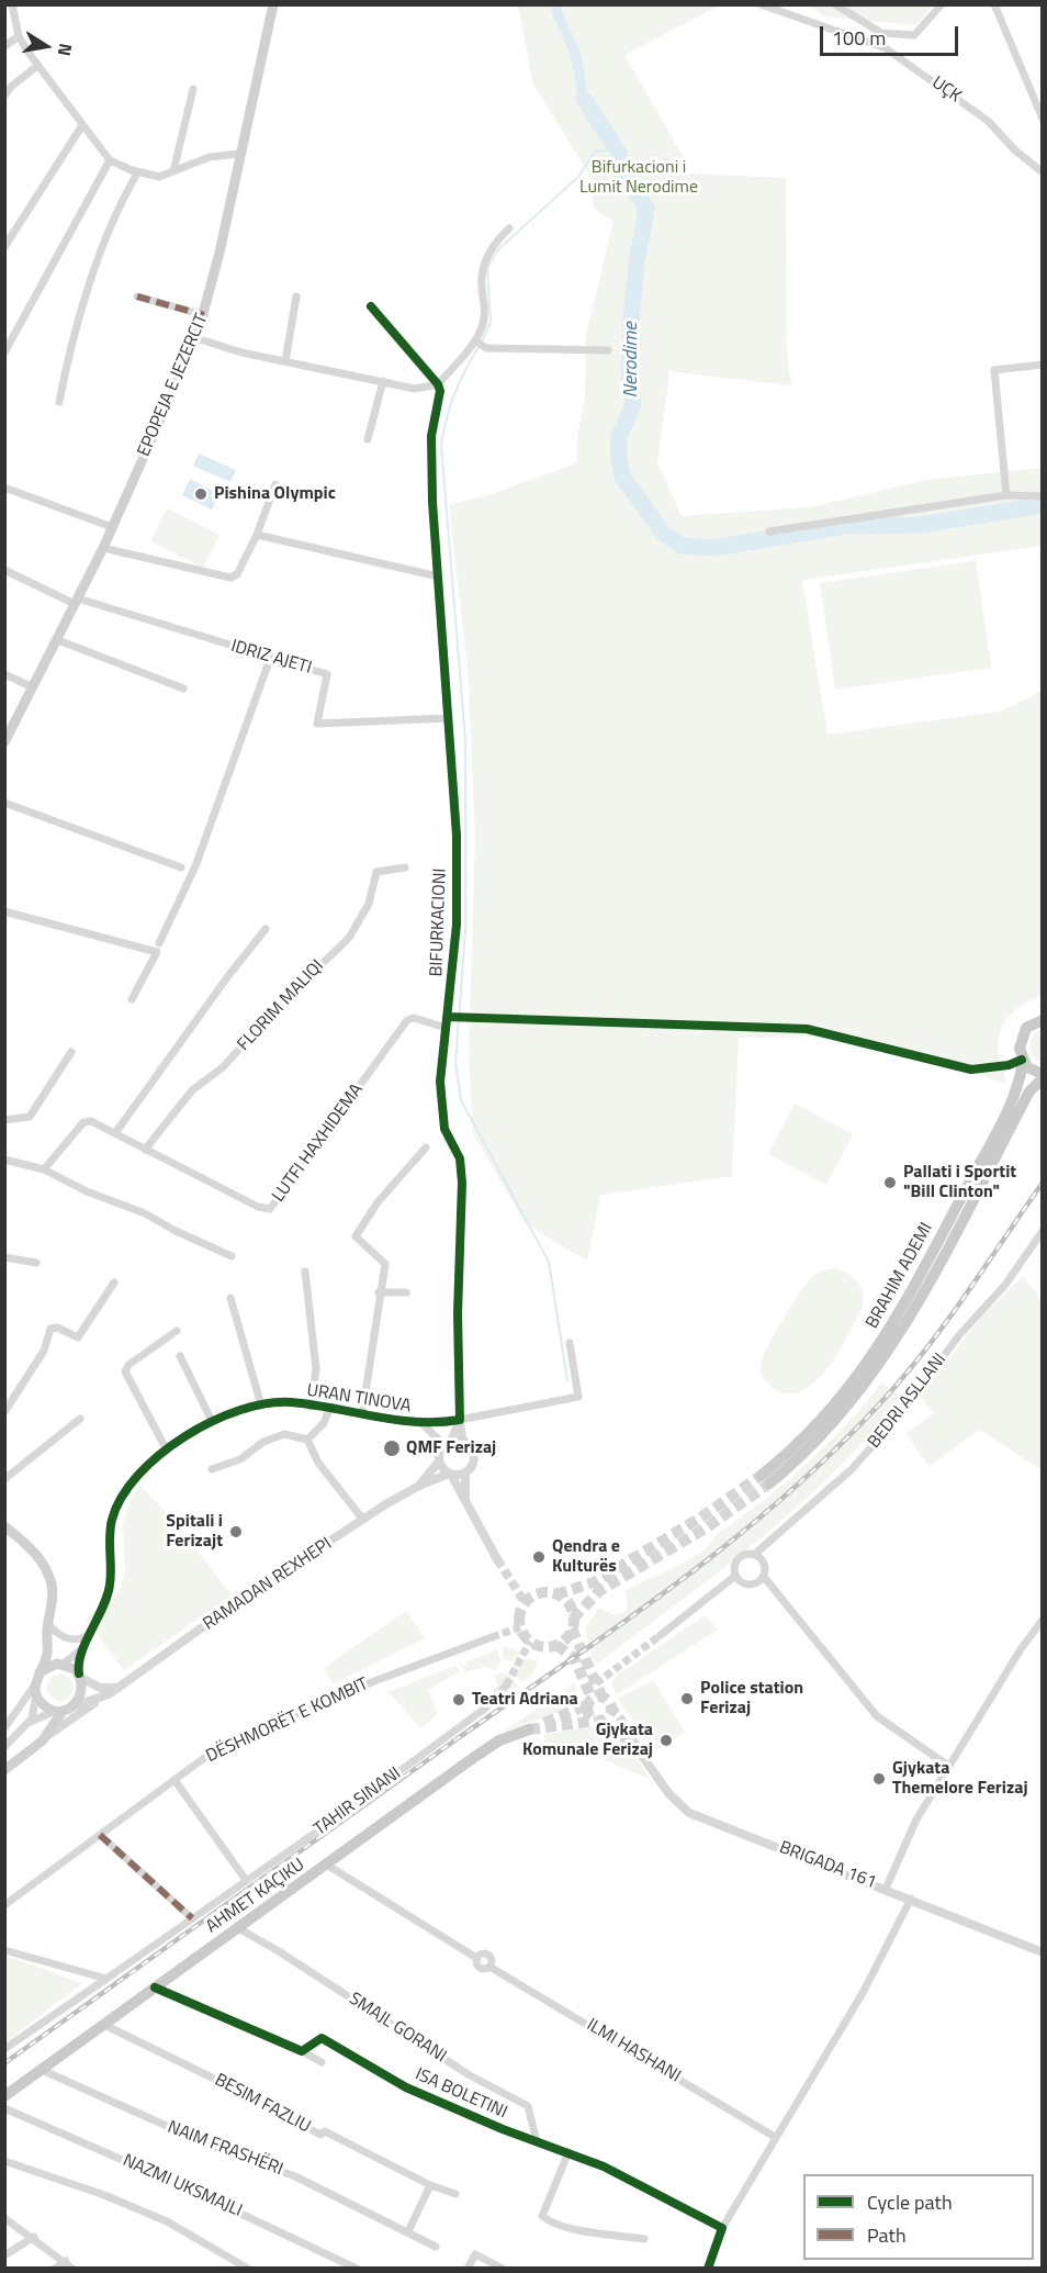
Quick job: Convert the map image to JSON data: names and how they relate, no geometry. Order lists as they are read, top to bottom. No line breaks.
{"streets":{"main road":["EPOPEJA E JEZERCIT","BRAHIM ADEMI","AHMET KAÇIKU"],"street":["UÇK","IDRIZ AJETI","BIFURKACIONI","FLORIM MALIQI","LUTFI HAXHIDEMA","URAN TINOVA","BEDRI ASLLANI","RAMADAN REXHEPI","DËSHMORËT E KOMBIT","TAHIR SINANI","BRIGADA 161","SMAJL GORANI","ILMI HASHANI","ISA BOLETINI","BESIM FAZLIU","NAIM FRASHËRI","NAZMI UKSMAJLI"]},"crossings":[["EPOPEJA E JEZERCIT","IDRIZ AJETI"],["IDRIZ AJETI","BIFURKACIONI"],["BIFURKACIONI","LUTFI HAXHIDEMA"],["BIFURKACIONI","URAN TINOVA"],["BIFURKACIONI","RAMADAN REXHEPI"],["FLORIM MALIQI","LUTFI HAXHIDEMA"],["URAN TINOVA","RAMADAN REXHEPI"],["AHMET KAÇIKU","SMAJL GORANI"],["AHMET KAÇIKU","ILMI HASHANI"],["AHMET KAÇIKU","BESIM FAZLIU"],["AHMET KAÇIKU","NAIM FRASHËRI"],["SMAJL GORANI","ISA BOLETINI"]],"water":["Nerodime"],"parks":["Bifurkacioni i Lumit Nerodime"],"places":["Pishina Olympic","Pallati i Sportit \"Bill Clinton\"","QMF Ferizaj","Spitali i Ferizajt","Qendra e Kulturës","Police station Ferizaj","Teatri Adriana","Gjykata Komunale Ferizaj","Gjykata Themelore Ferizaj"],"legend":["Cycle path","Path"],"scale_bar":"100 m","north":"right"}
